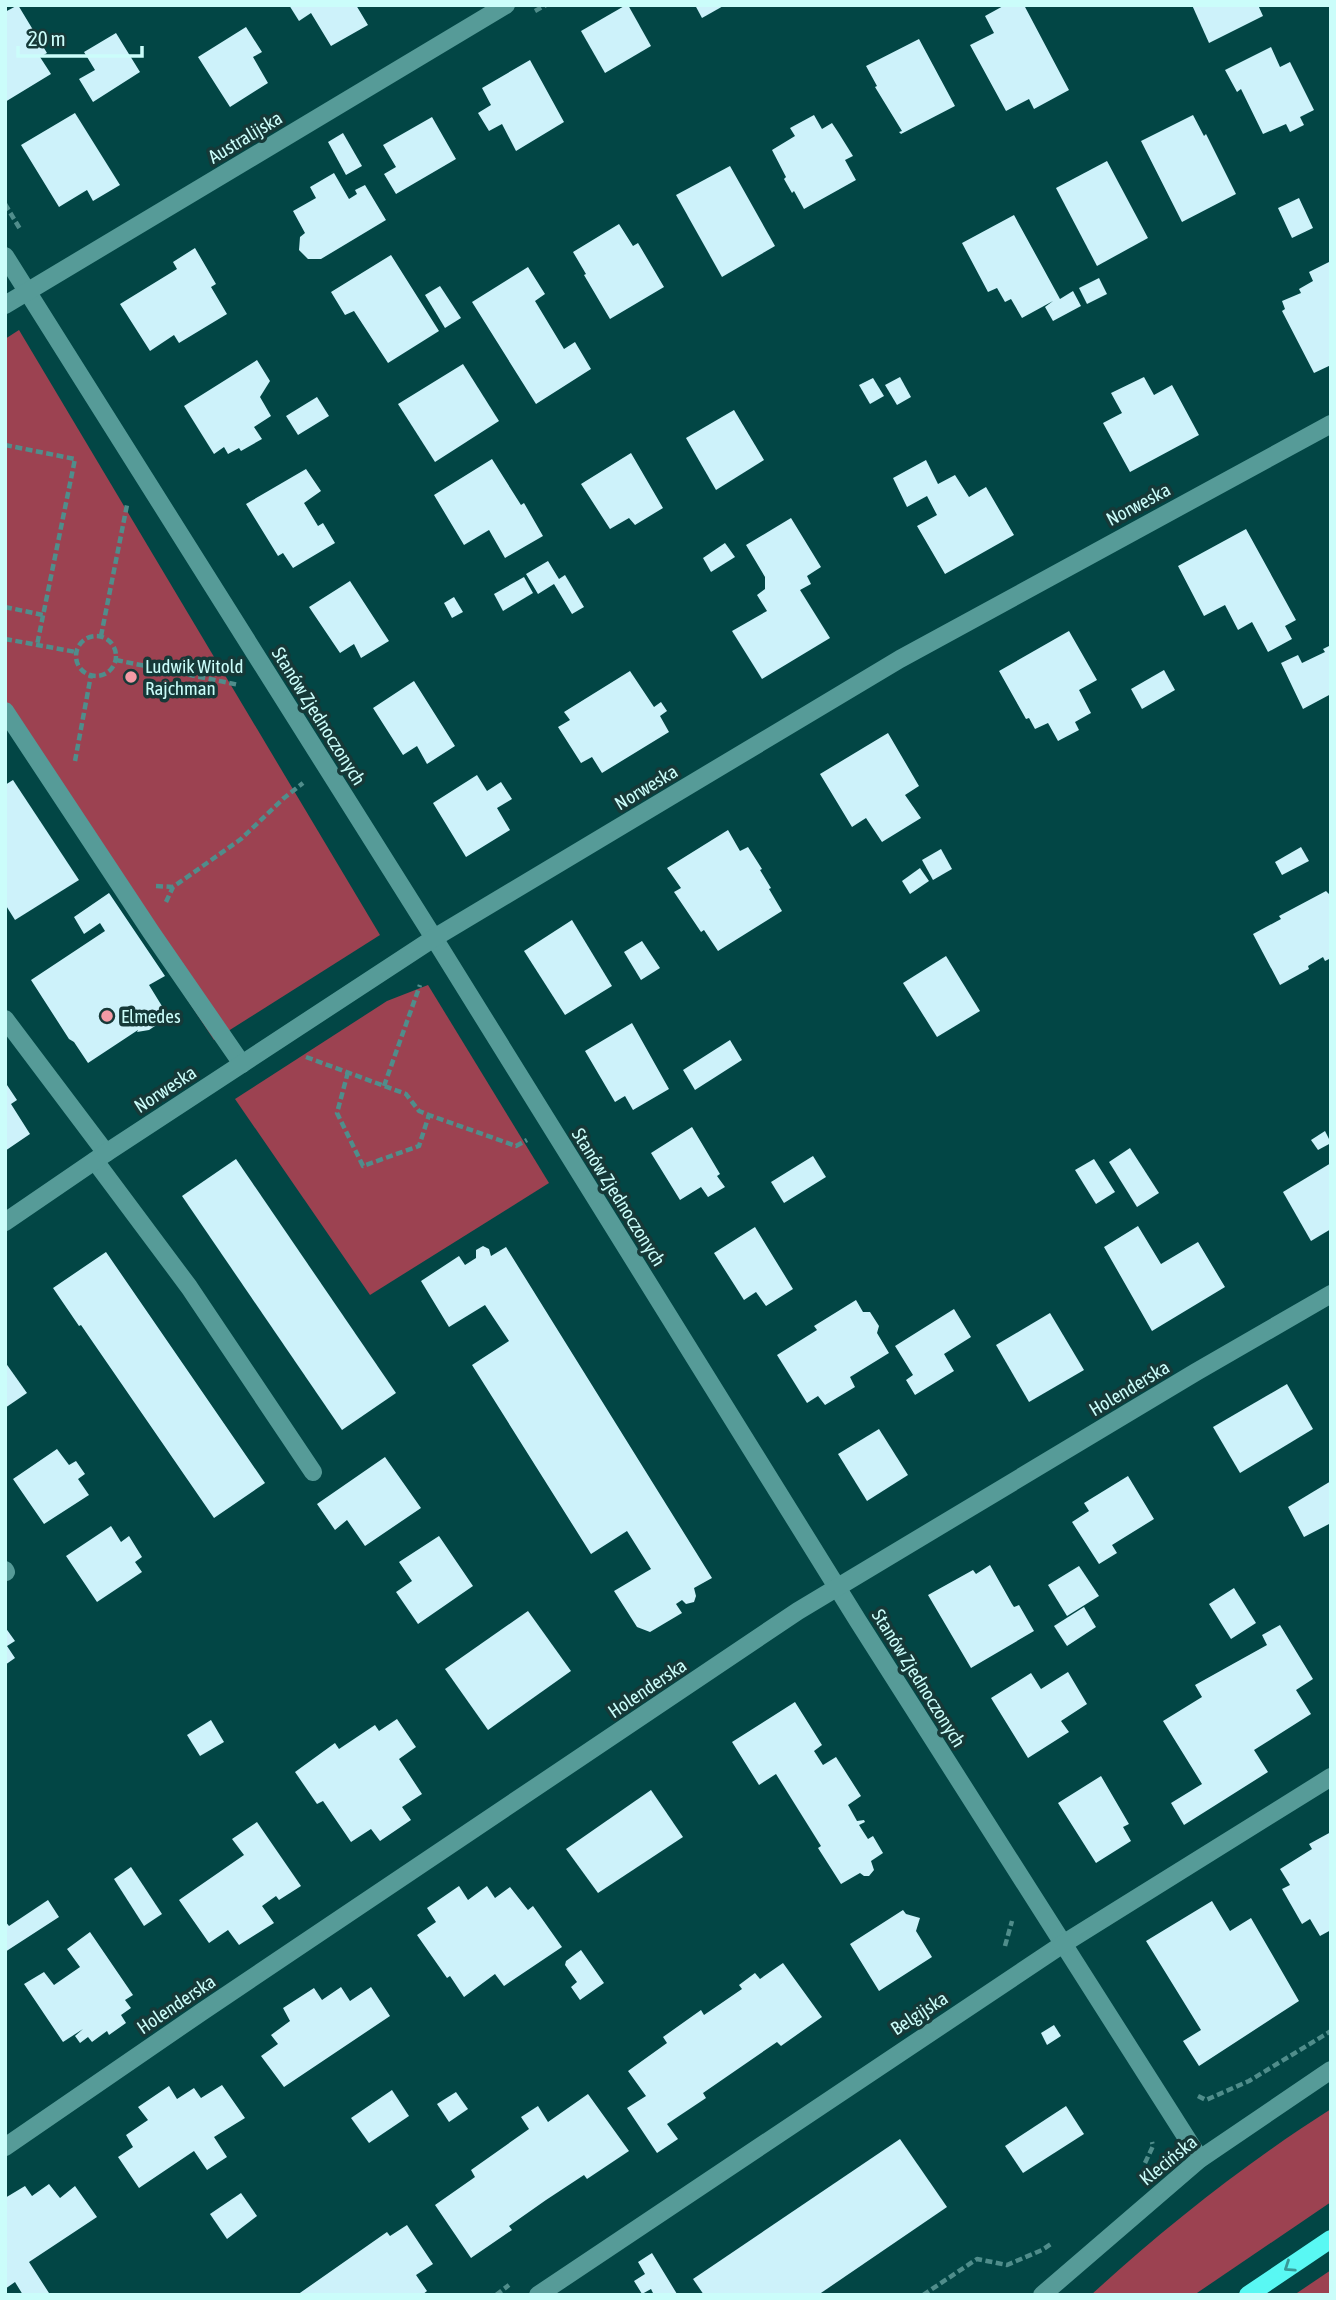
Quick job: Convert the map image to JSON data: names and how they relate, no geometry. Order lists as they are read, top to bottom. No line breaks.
{"streets":{"street":["Australijska","Norweska","Stanów Zjednoczonych","Holenderska","Belgijska","Klecińska"]},"crossings":[["Australijska","Stanów Zjednoczonych"],["Norweska","Stanów Zjednoczonych"],["Stanów Zjednoczonych","Holenderska"],["Stanów Zjednoczonych","Belgijska"],["Stanów Zjednoczonych","Klecińska"]],"places":["Ludwik Witold Rajchman","Elmedes"],"scale_bar":"20 m"}
